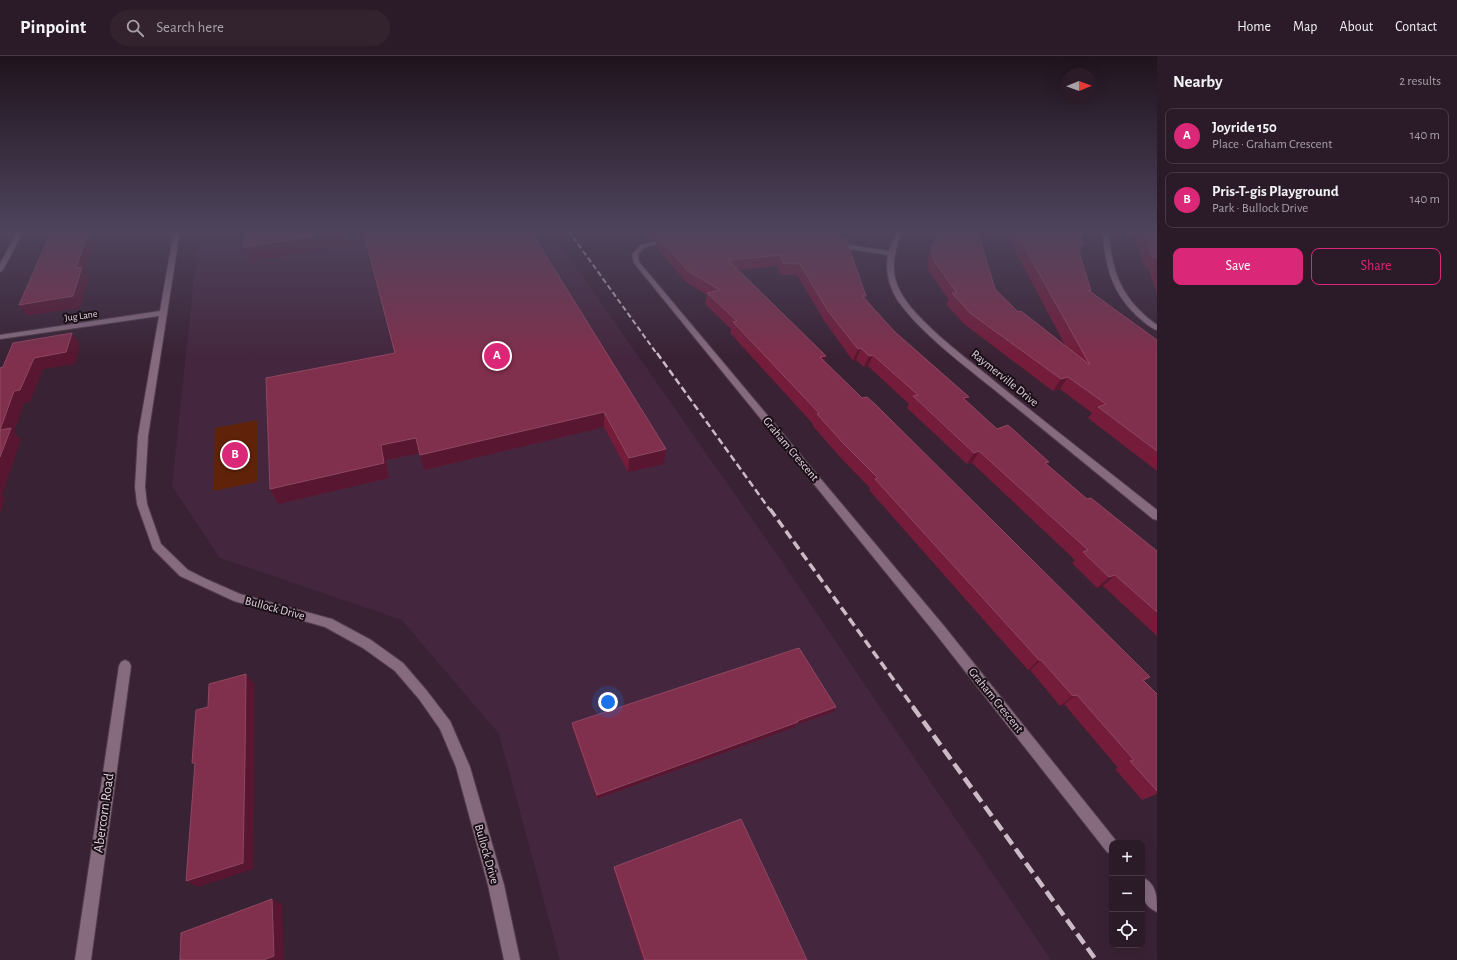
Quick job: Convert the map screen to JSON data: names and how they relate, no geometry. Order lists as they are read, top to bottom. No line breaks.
{"streets":{"street":["Jug Lane","Raymerville Drive","Graham Crescent","Bullock Drive","Abercorn Road"]},"crossings":[["Jug Lane","Bullock Drive"]],"north":"right","page":{"header":"Pinpoint","search":"Search here","nav":["Home","Map","About","Contact"],"heading":["Nearby","2 results"],"list":[{"mark":"A","name":"Joyride 150","note":"Place · Graham Crescent","value":"140 m"},{"mark":"B","name":"Pris-T-gis Playground","note":"Park · Bullock Drive","value":"140 m"}],"buttons":["Save","Share"],"pins":["A","B"],"map_buttons":["+","−"]}}
